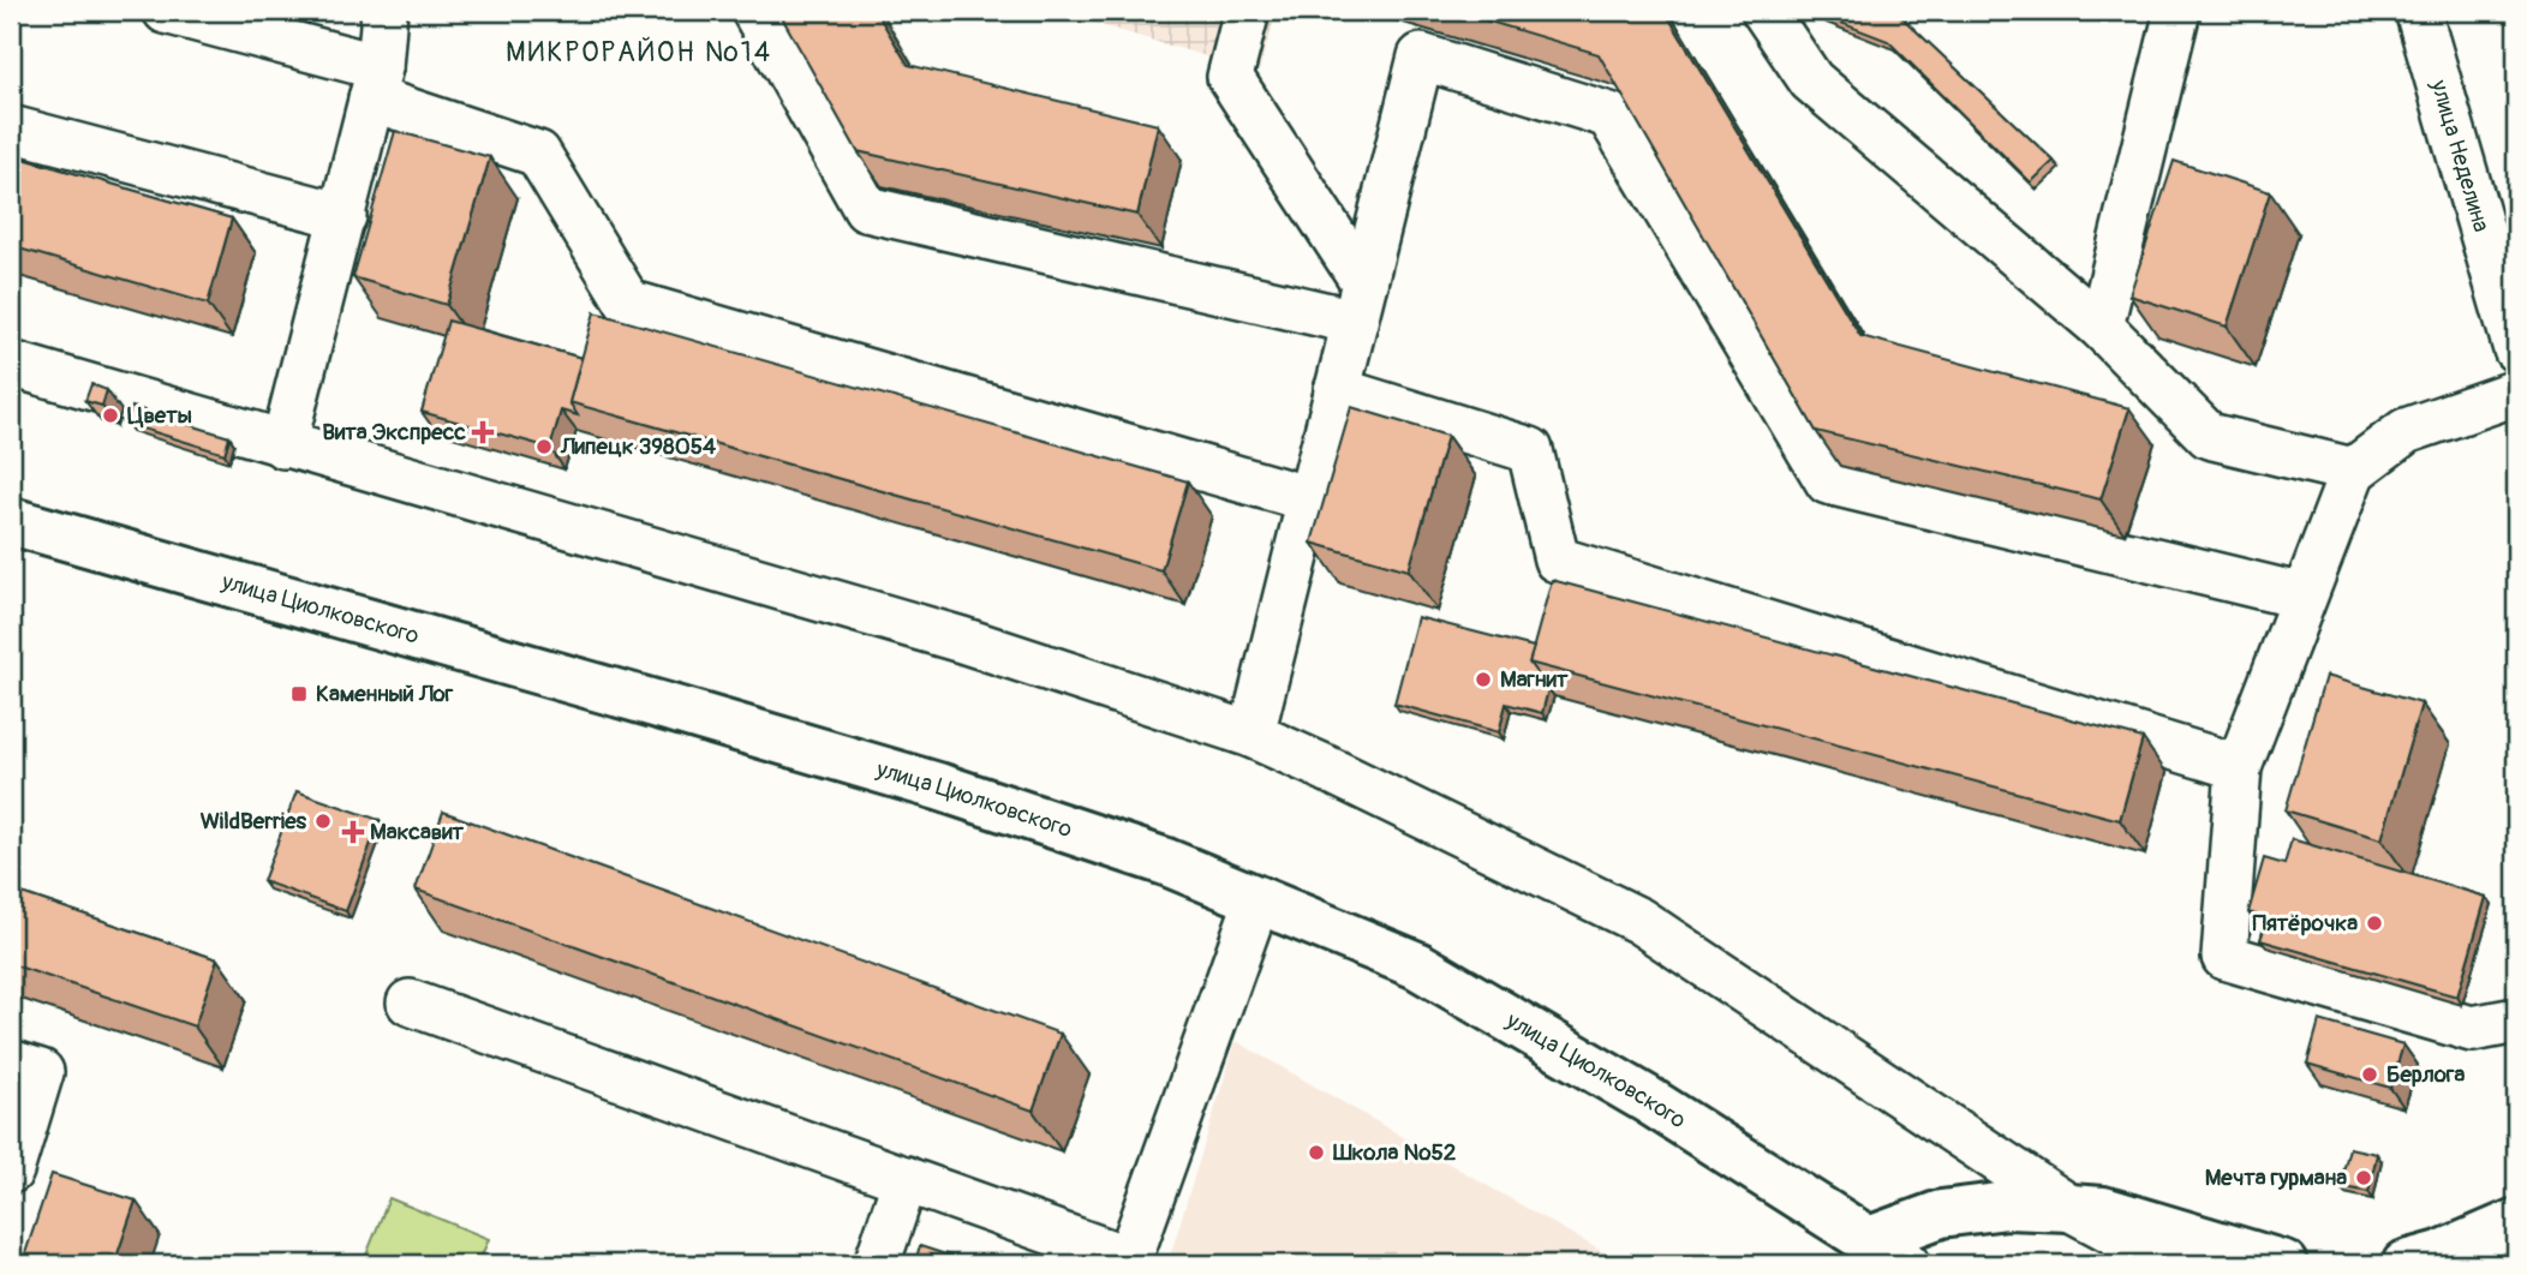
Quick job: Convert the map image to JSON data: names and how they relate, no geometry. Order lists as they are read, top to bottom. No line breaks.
{"streets":{"main road":["улица Циолковского"],"street":["улица Неделина"]},"districts":["МИКРОРАЙОН №14"],"places":{"other":["Цветы","Липецк 398054","Магнит","WildBerries","Пятёрочка","Берлога","Школа №52","Мечта гурмана"],"health":["Вита Экспресс","Максавит"],"transit":["Каменный Лог"]}}
